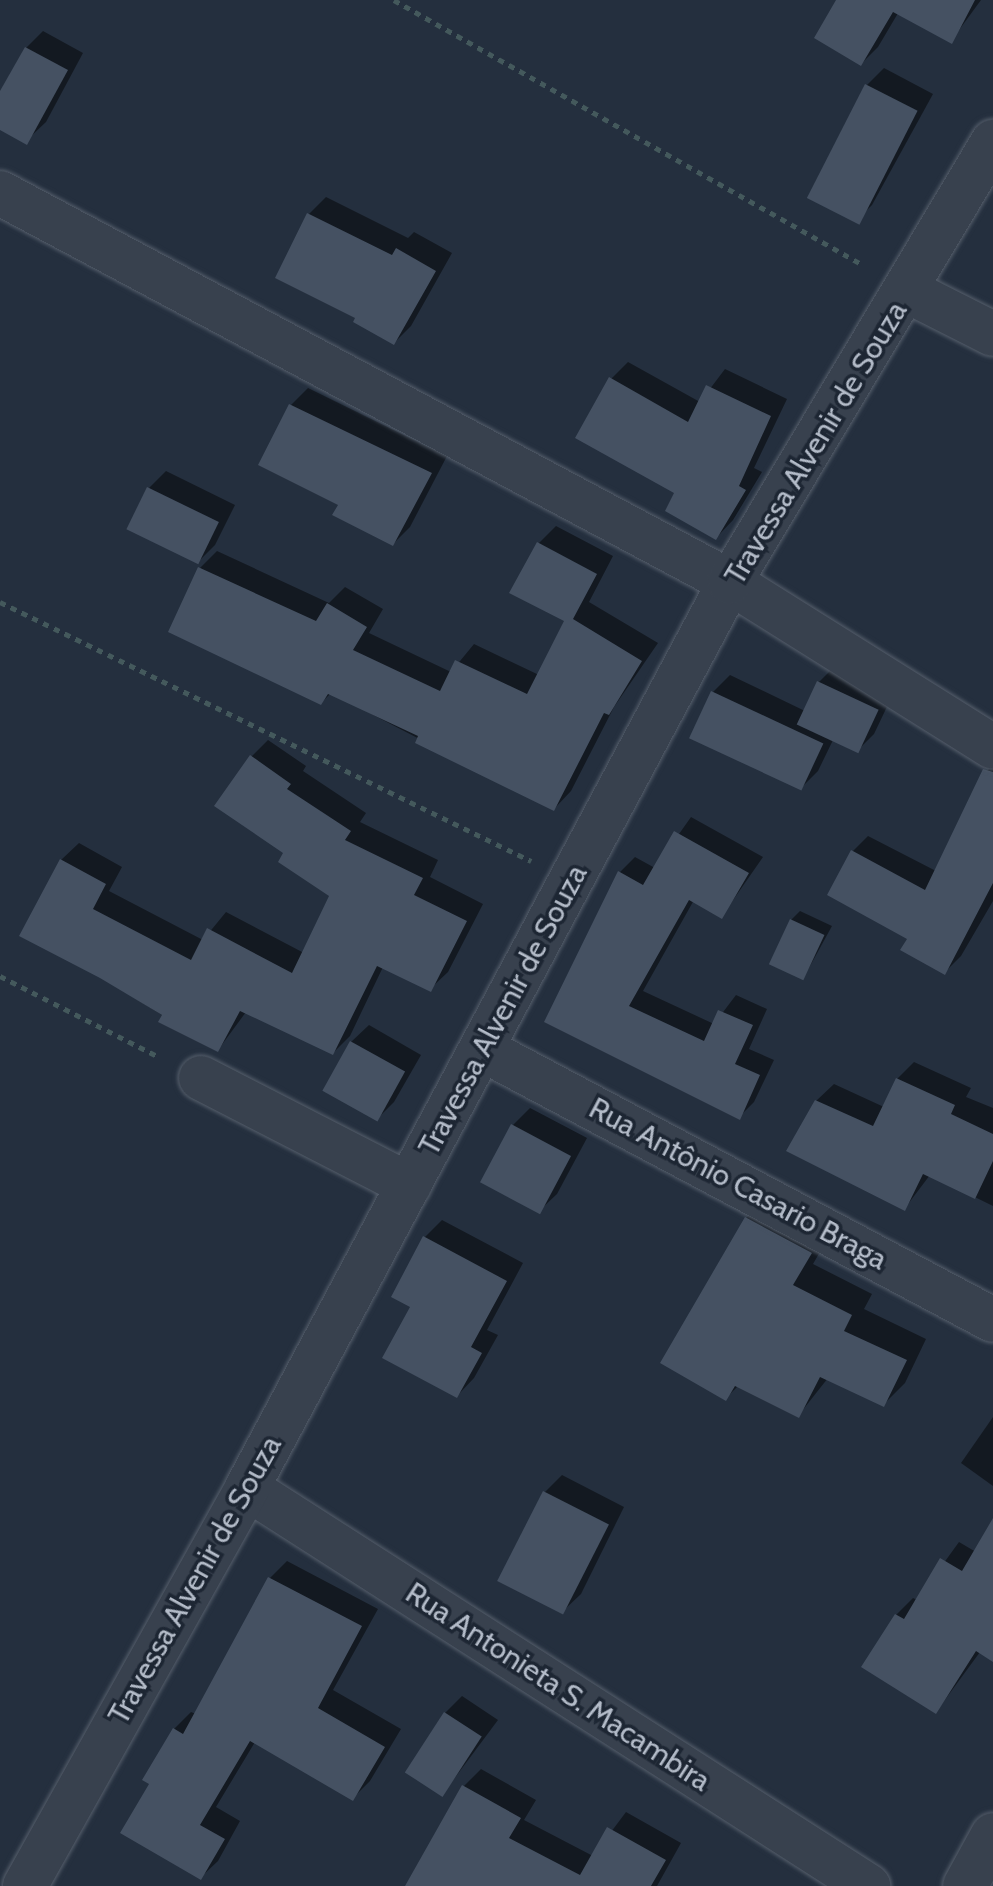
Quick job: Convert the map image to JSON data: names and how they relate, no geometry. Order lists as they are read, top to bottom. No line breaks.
{"streets":{"street":["Travessa Alvenir de Souza","Rua Antônio Casario Braga","Rua Antonieta S. Macambira"]},"crossings":[["Travessa Alvenir de Souza","Rua Antônio Casario Braga"],["Travessa Alvenir de Souza","Rua Antonieta S. Macambira"]]}
